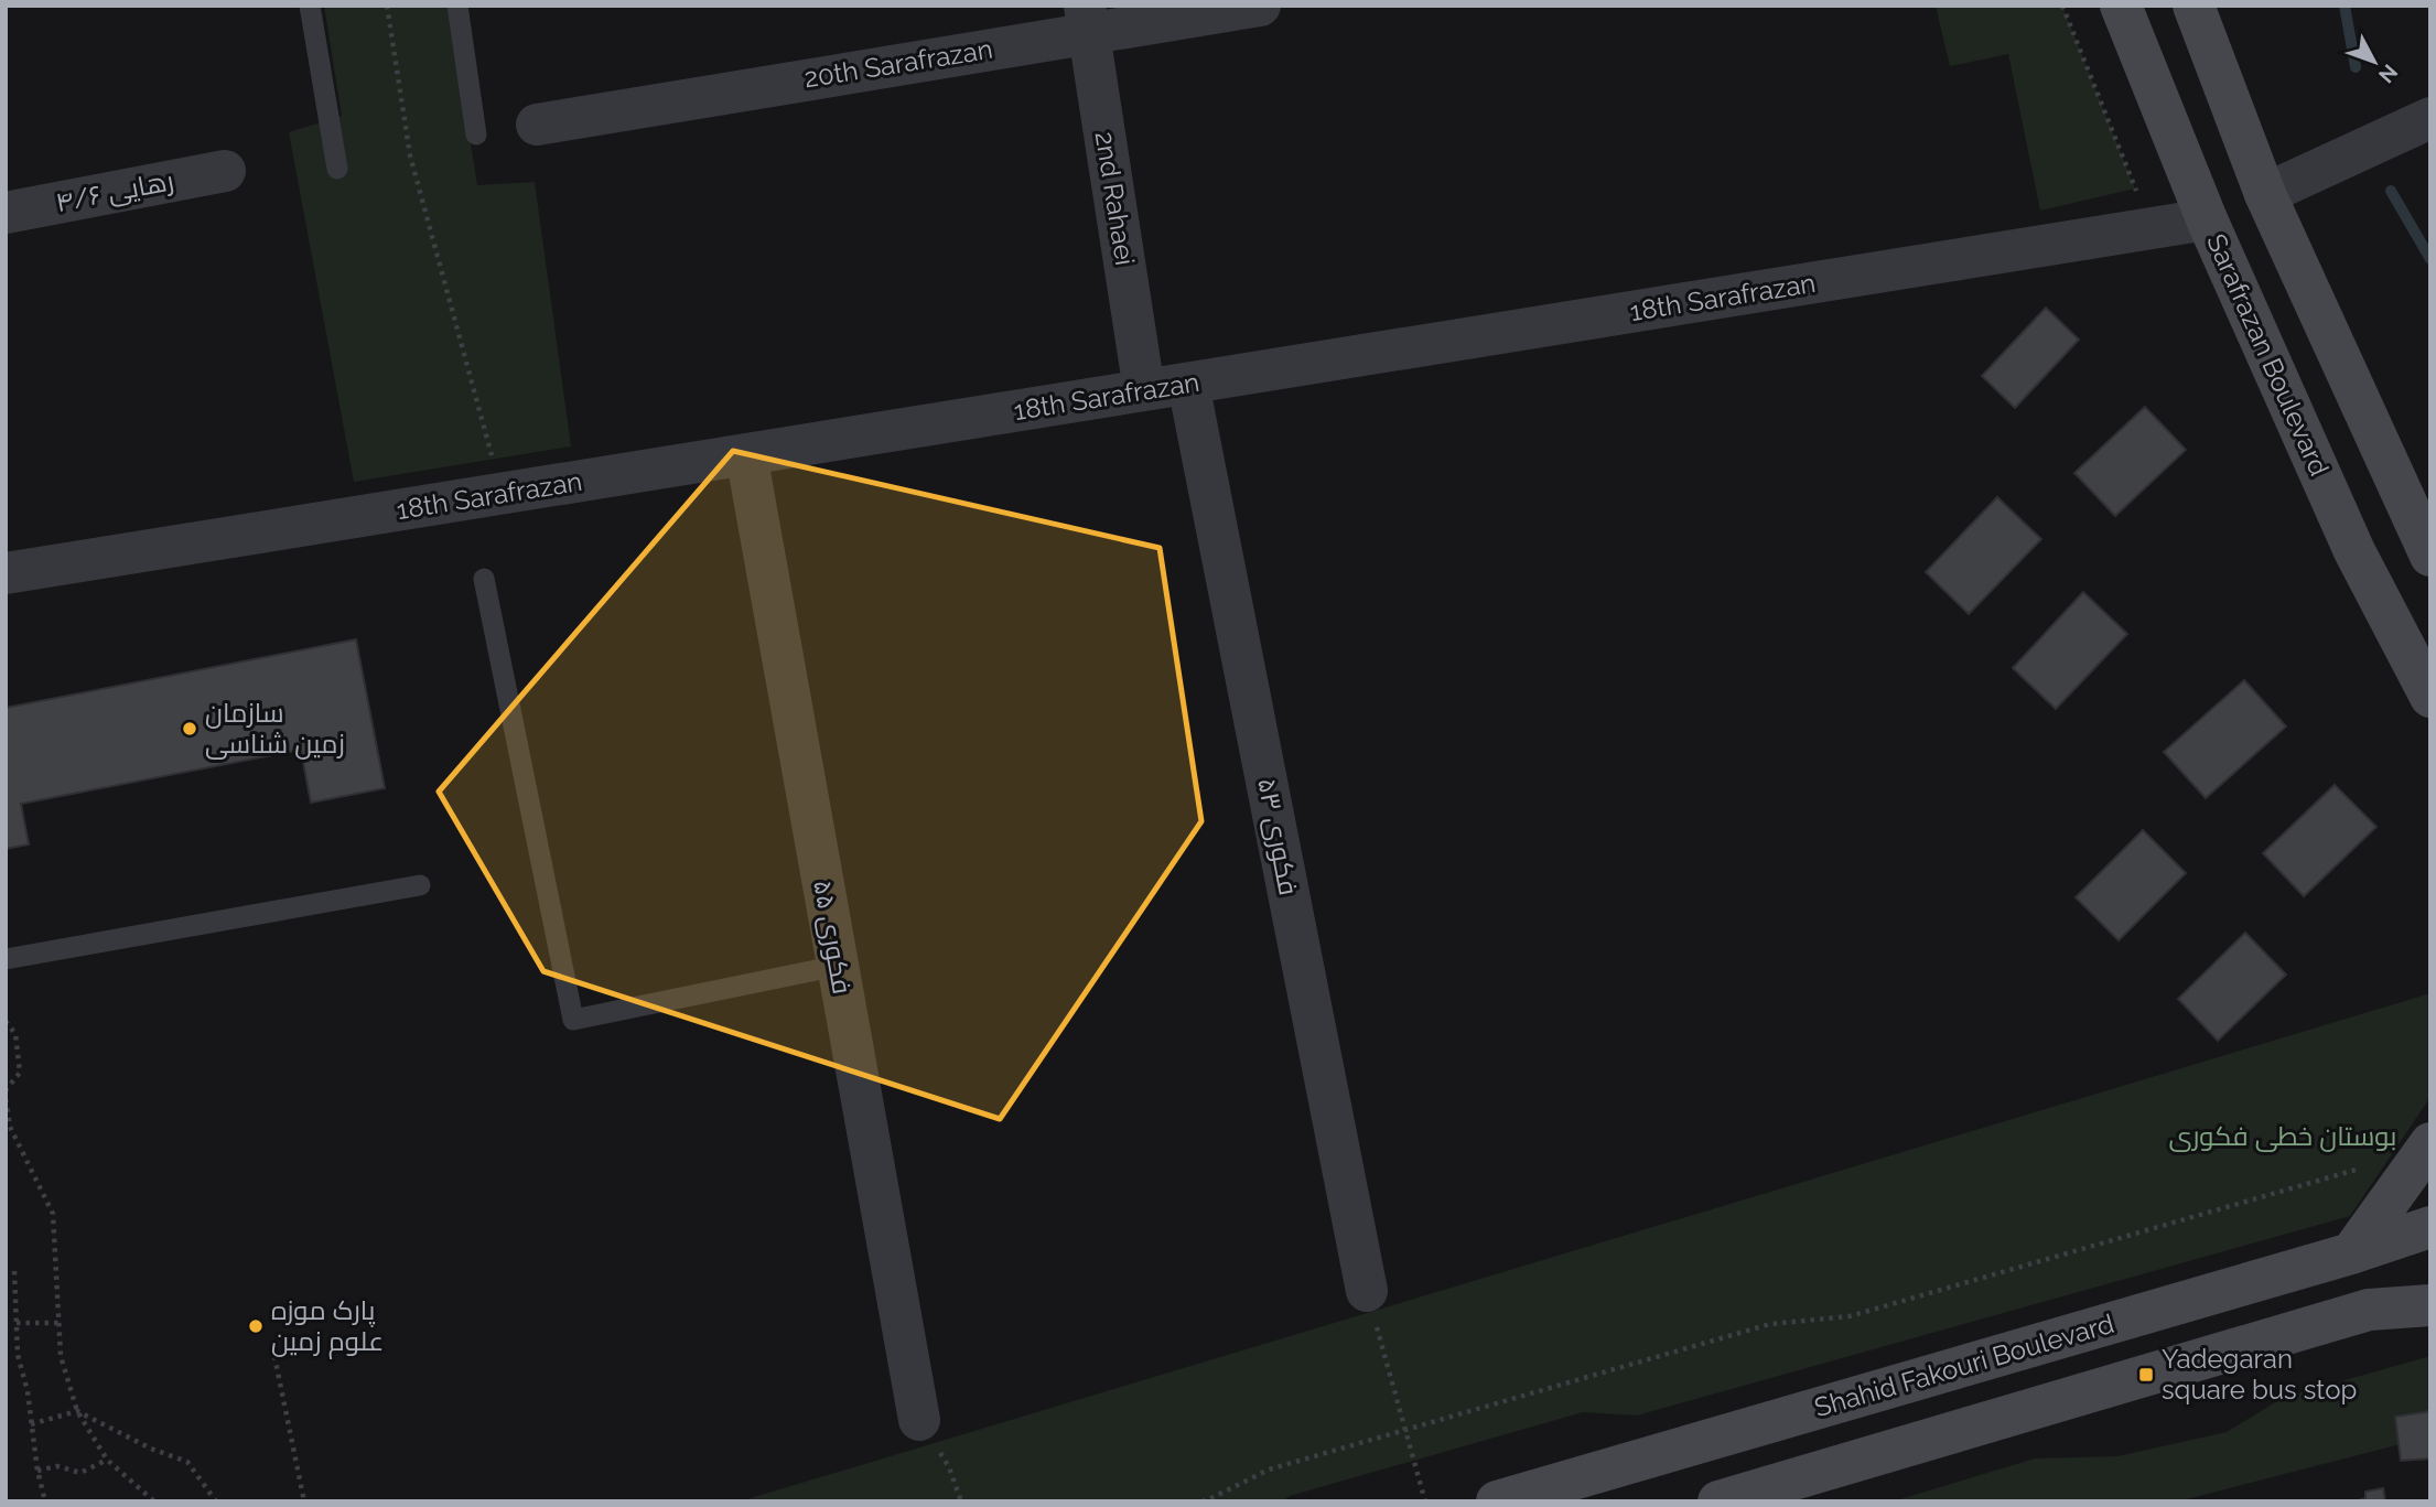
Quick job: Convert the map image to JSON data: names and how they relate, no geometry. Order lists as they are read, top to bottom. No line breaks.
{"streets":{"main road":["Sarafrazan Boulevard","Shahid Fakouri Boulevard"],"street":["20th Sarafrazan","رهایی ۴/۶","2nd Rahaei","18th Sarafrazan","فکوری ۵۳","فکوری ۵۵"]},"crossings":[["20th Sarafrazan","2nd Rahaei"],["2nd Rahaei","18th Sarafrazan"],["18th Sarafrazan","Sarafrazan Boulevard"],["18th Sarafrazan","فکوری ۵۳"],["18th Sarafrazan","فکوری ۵۵"]],"parks":["بوستان خطی فکوری"],"places":{"other":["سازمان زمین شناسی","پارک موزه علوم زمین"],"transit":["Yadegaran square bus stop"]},"north":"bottom right"}
